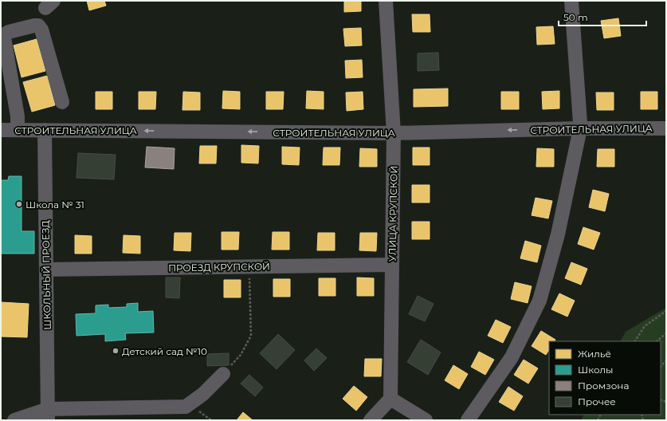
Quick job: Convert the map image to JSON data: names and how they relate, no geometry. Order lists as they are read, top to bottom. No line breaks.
{"streets":{"street":["СТРОИТЕЛЬНАЯ УЛИЦА","УЛИЦА КРУПСКОЙ","ПРОЕЗД КРУПСКОЙ","ШКОЛЬНЫЙ ПРОЕЗД"]},"crossings":[["СТРОИТЕЛЬНАЯ УЛИЦА","УЛИЦА КРУПСКОЙ"],["СТРОИТЕЛЬНАЯ УЛИЦА","ШКОЛЬНЫЙ ПРОЕЗД"],["УЛИЦА КРУПСКОЙ","ПРОЕЗД КРУПСКОЙ"],["ПРОЕЗД КРУПСКОЙ","ШКОЛЬНЫЙ ПРОЕЗД"]],"one_way":["СТРОИТЕЛЬНАЯ УЛИЦА"],"places":["Школа № 31","Детский сад №10"],"legend":["Жильё","Школы","Промзона","Прочее"],"scale_bar":"50 m"}
